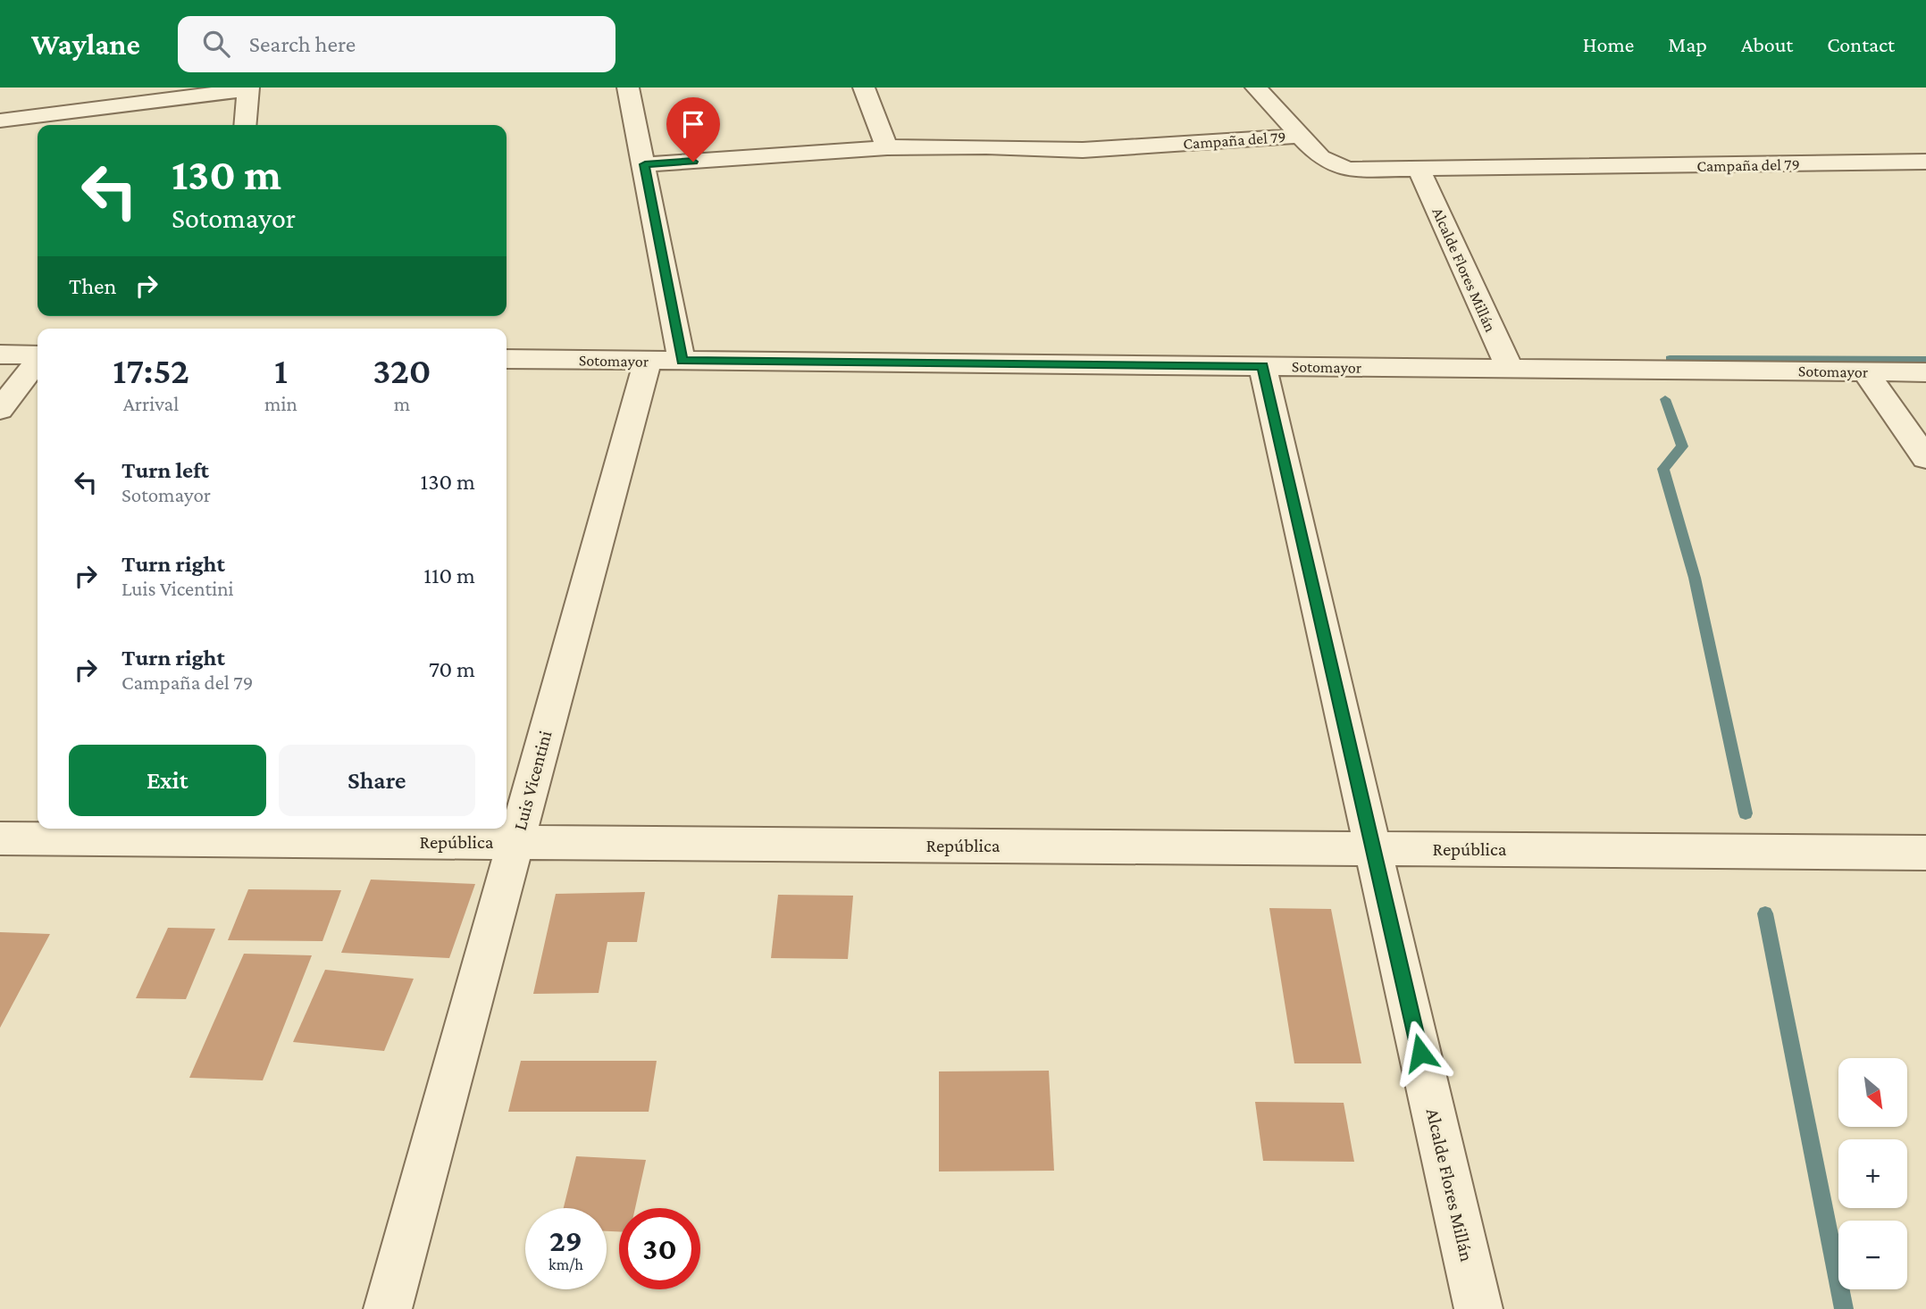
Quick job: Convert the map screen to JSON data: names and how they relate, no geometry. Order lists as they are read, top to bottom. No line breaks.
{"streets":{"street":["Campaña del 79","Alcalde Flores Millán","Sotomayor","Luis Vicentini","República"]},"crossings":[["Campaña del 79","Alcalde Flores Millán"],["Campaña del 79","Luis Vicentini"],["Alcalde Flores Millán","Sotomayor"],["Alcalde Flores Millán","República"],["Sotomayor","Luis Vicentini"],["Luis Vicentini","República"]],"north":"bottom right","page":{"header":"Waylane","search":"Search here","nav":["Home","Map","About","Contact"],"turn":["130 m","Sotomayor"],"then":"Then","eta":["17:52","Arrival","1","min","320","m"],"list":[{"name":"Turn left","note":"Sotomayor","value":"130 m"},{"name":"Turn right","note":"Luis Vicentini","value":"110 m"},{"name":"Turn right","note":"Campaña del 79","value":"70 m"}],"buttons":["Exit","Share"],"map_buttons":["+","−"],"speed":"29 km/h","limit":"30"}}
